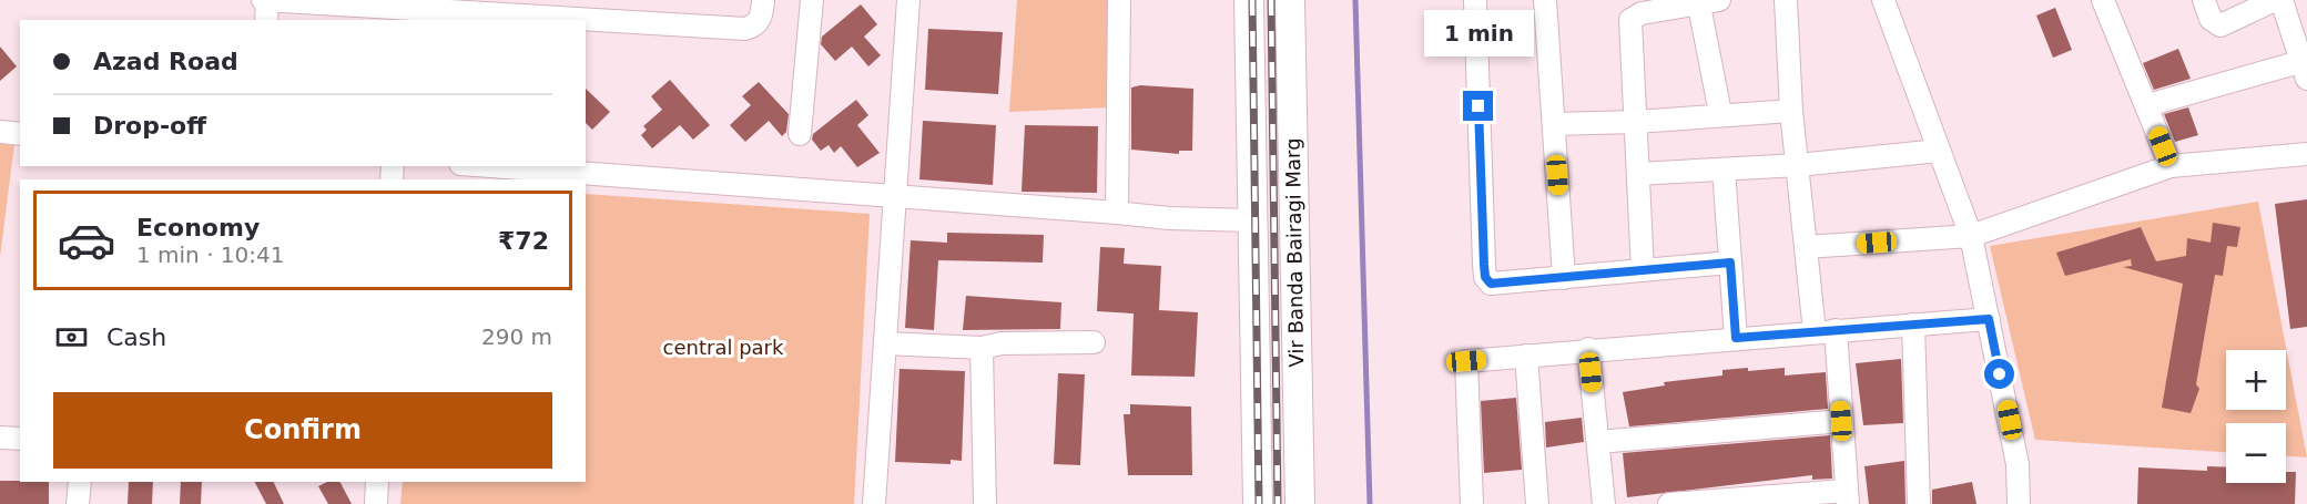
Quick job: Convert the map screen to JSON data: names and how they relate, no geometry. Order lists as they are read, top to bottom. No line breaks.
{"streets":{"main road":["Vir Banda Bairagi Marg"]},"parks":["central park"],"page":{"bubble":"1 min","banner":["Azad Road","Drop-off"],"list":[{"name":"Economy","note":"1 min · 10:41","value":"₹72"}],"pay":["Cash","290 m"],"map_buttons":["+","−"],"buttons":"Confirm"}}
